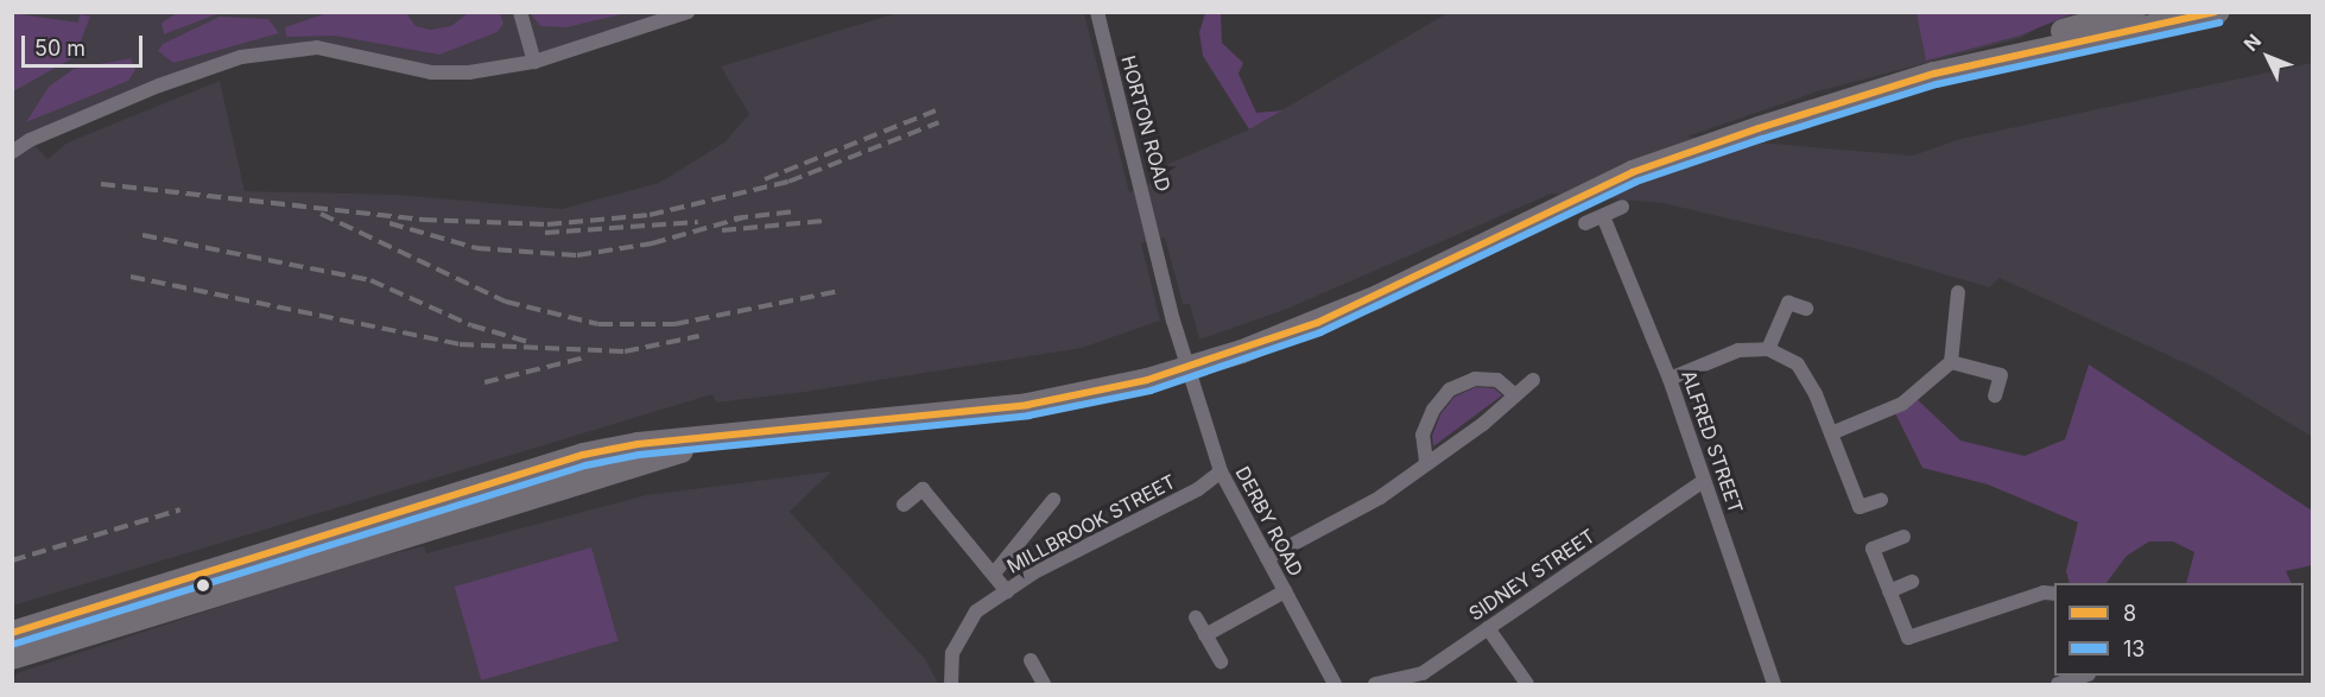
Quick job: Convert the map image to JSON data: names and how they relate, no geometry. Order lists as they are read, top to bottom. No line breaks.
{"streets":{"street":["HORTON ROAD","ALFRED STREET","DERBY ROAD","MILLBROOK STREET","SIDNEY STREET"]},"crossings":[["HORTON ROAD","DERBY ROAD"],["ALFRED STREET","SIDNEY STREET"],["DERBY ROAD","MILLBROOK STREET"]],"lines":["transit line 8","transit line 13"],"legend":["8","13"],"scale_bar":"50 m","north":"top left"}
